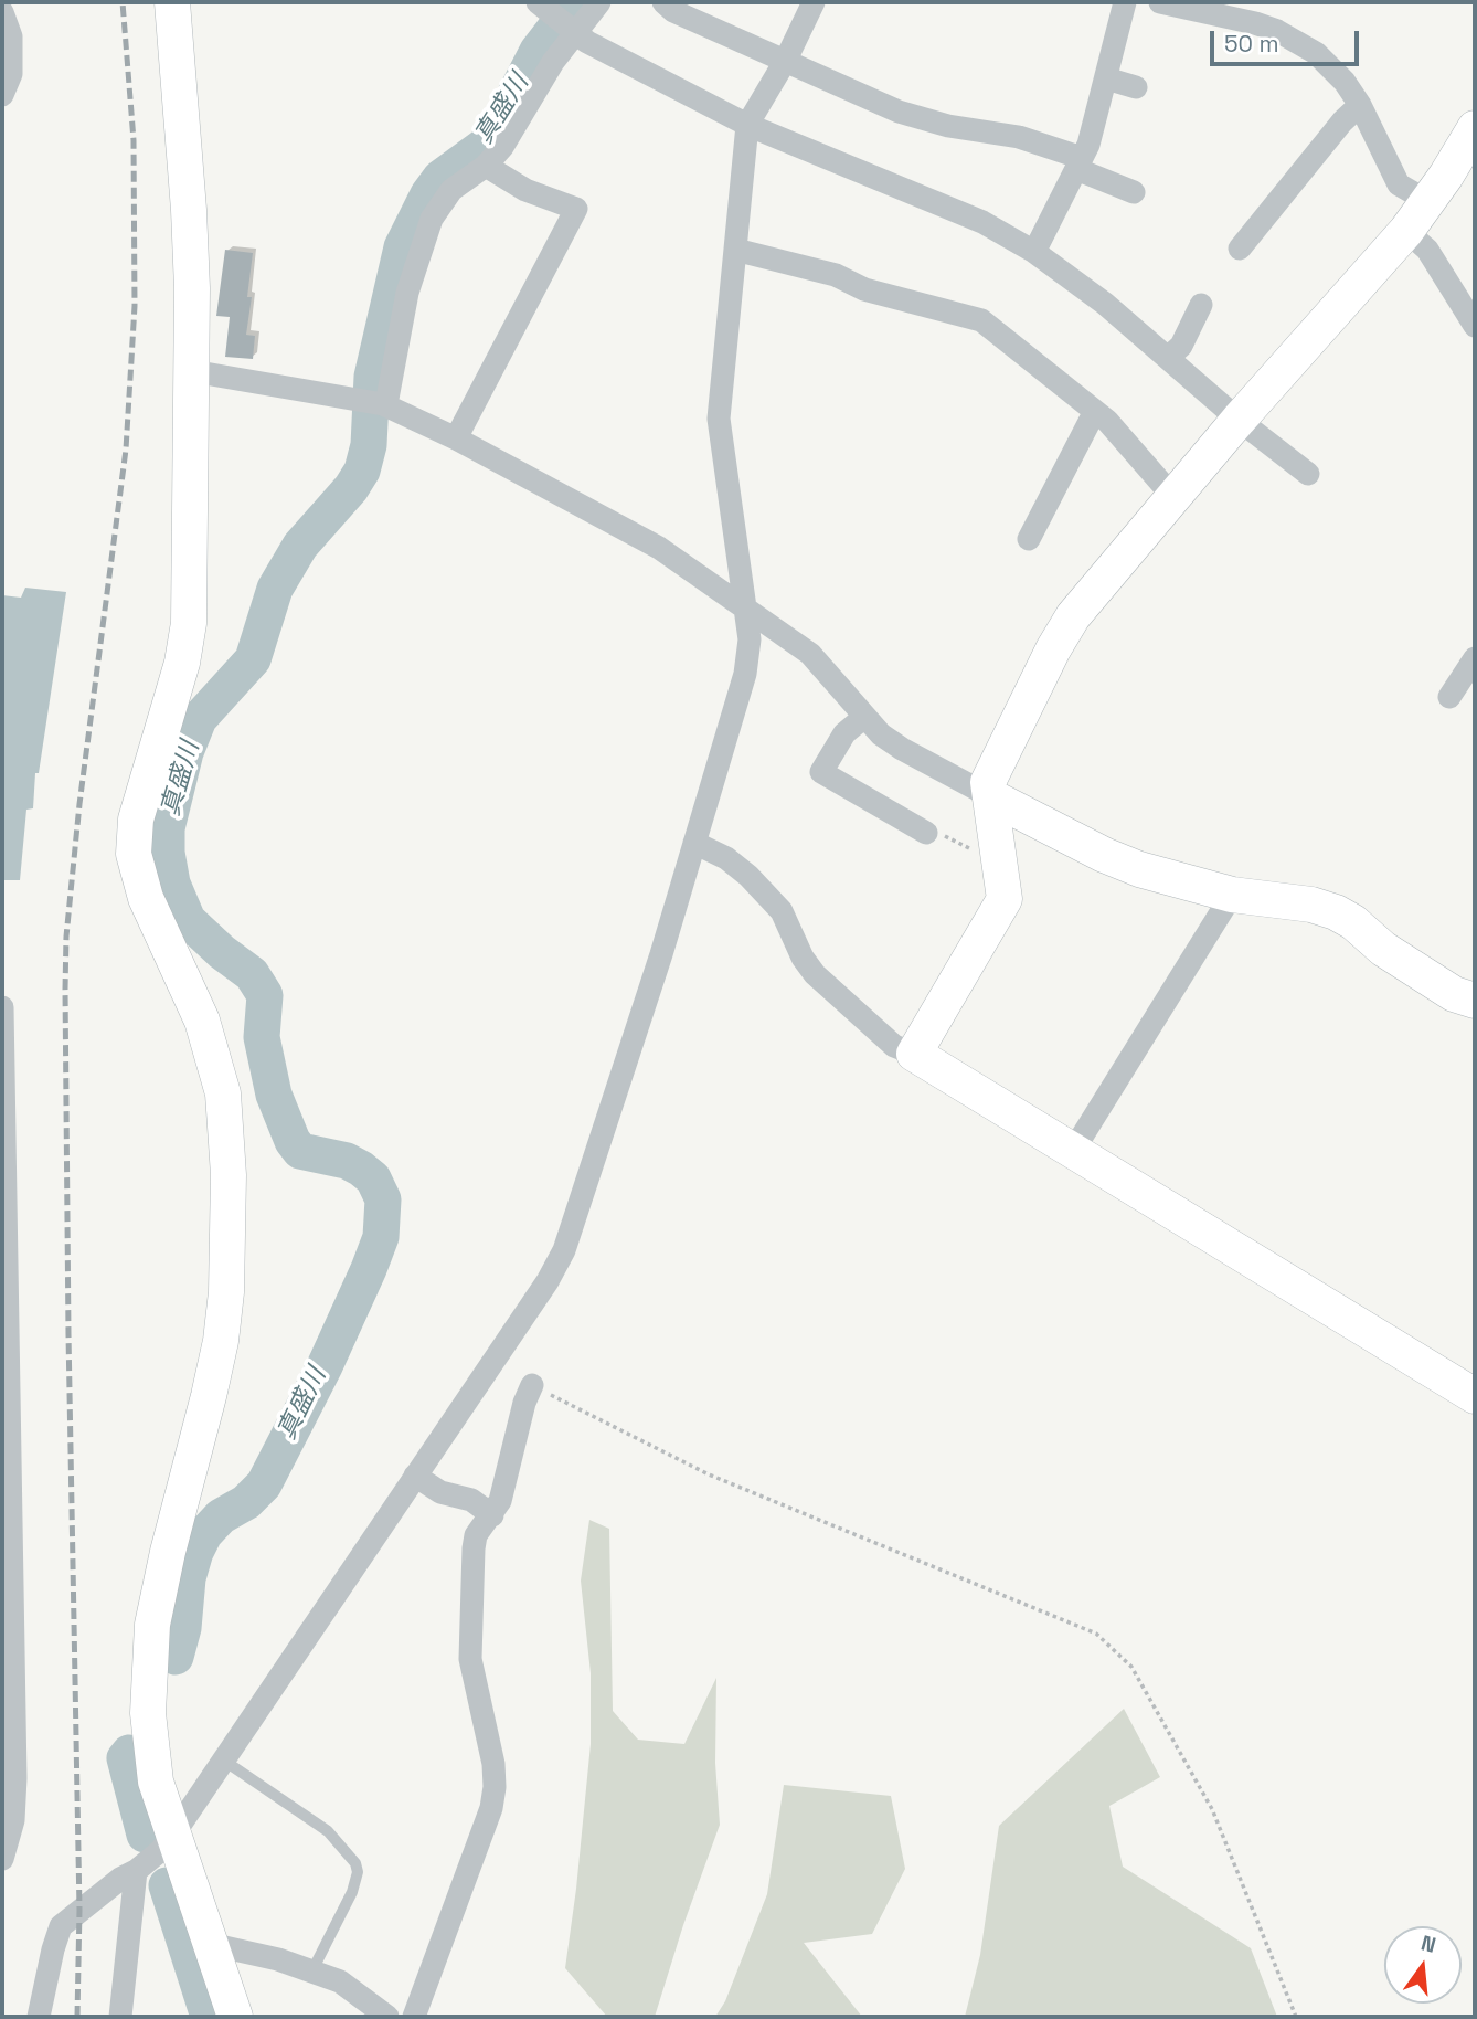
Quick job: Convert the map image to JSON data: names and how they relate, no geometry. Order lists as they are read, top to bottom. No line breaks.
{"water":["真盛川"],"scale_bar":"50 m","north":"top"}
